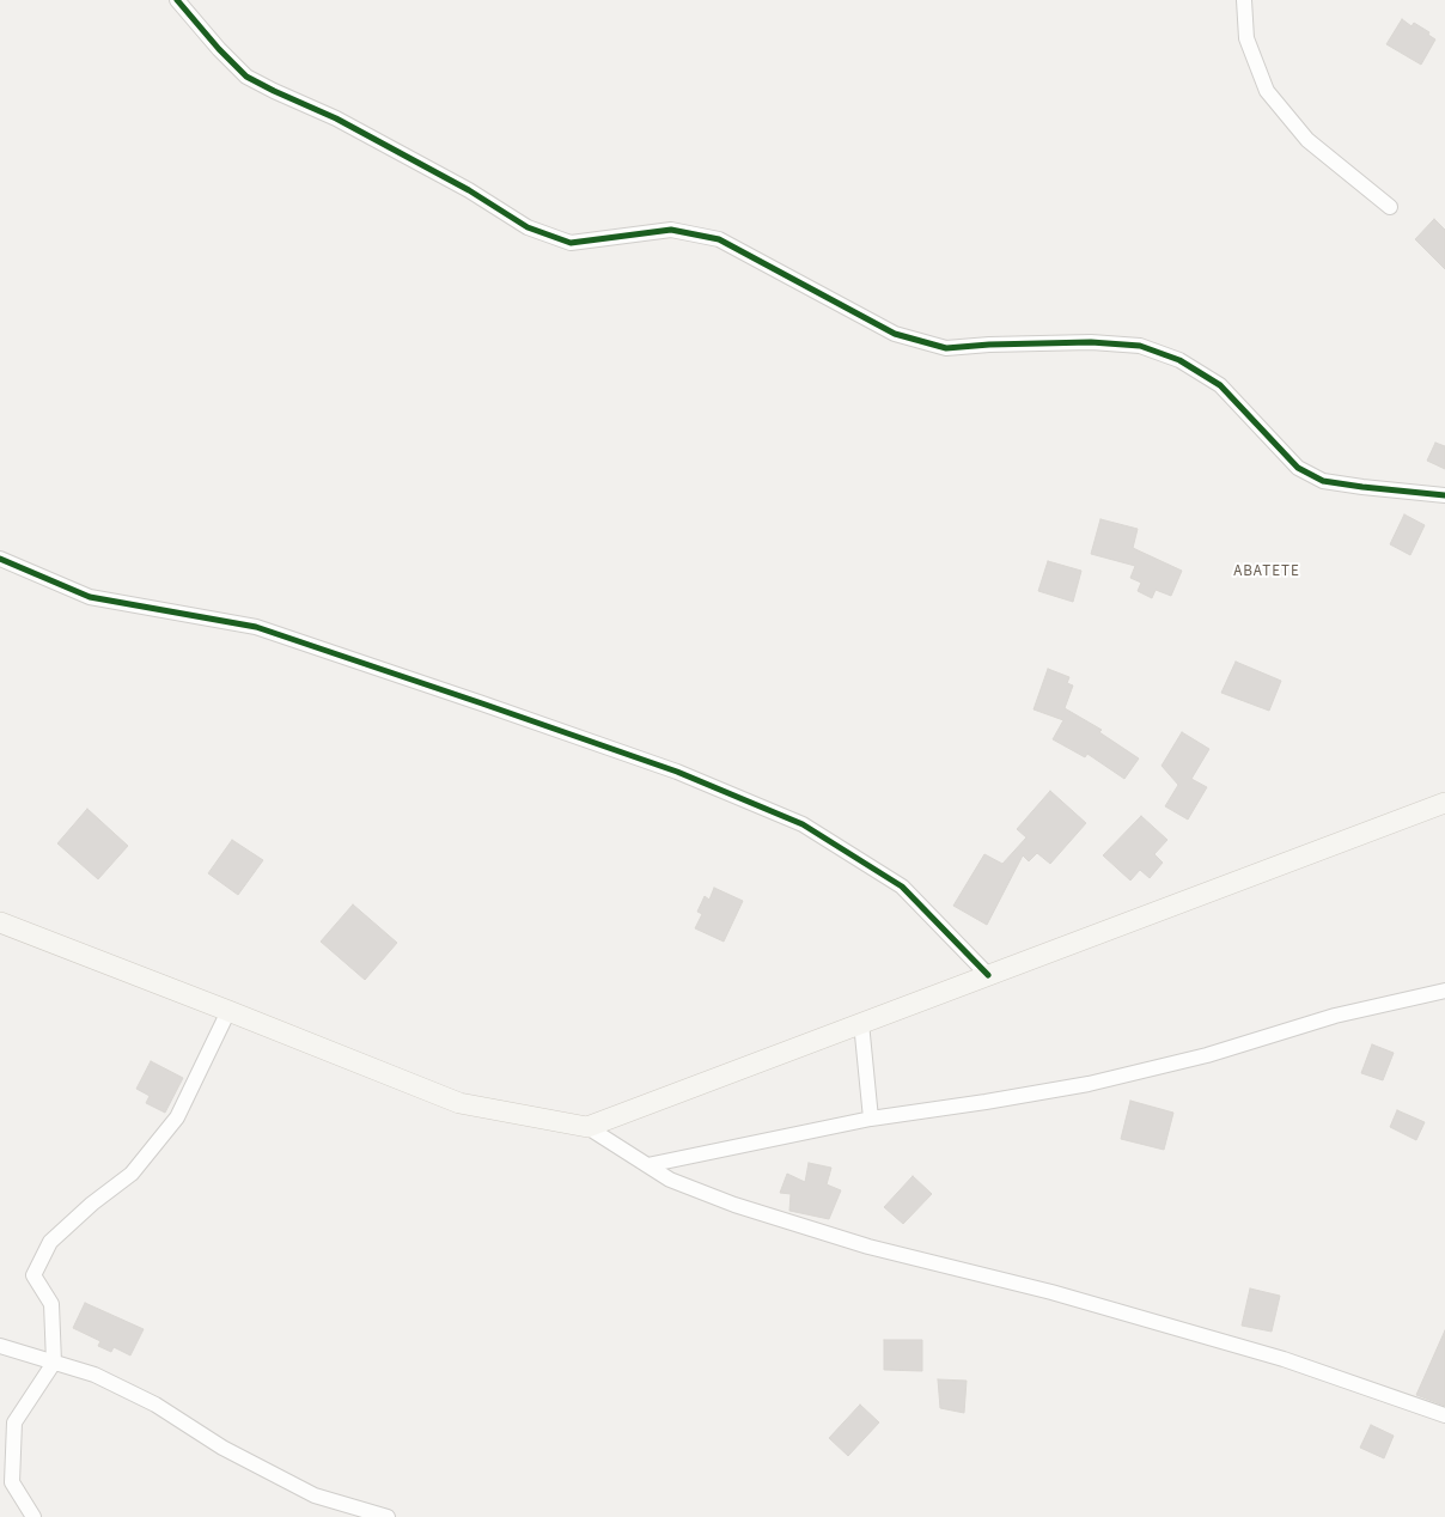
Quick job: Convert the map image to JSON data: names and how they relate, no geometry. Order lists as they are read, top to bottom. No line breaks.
{"districts":["ABATETE"]}
